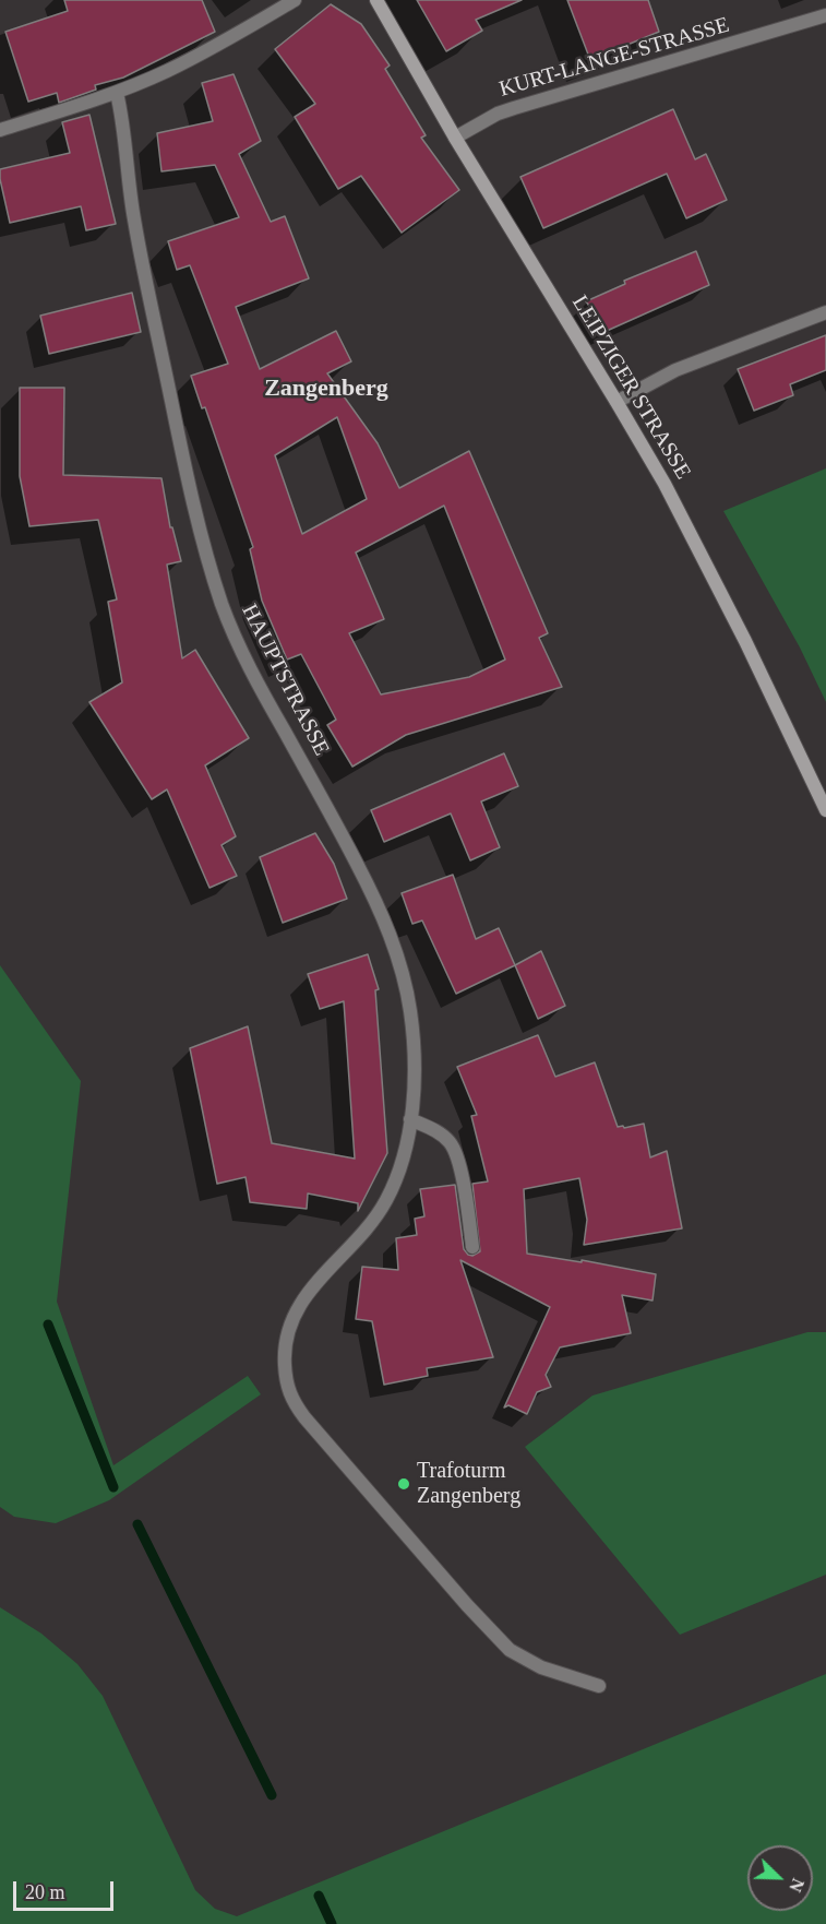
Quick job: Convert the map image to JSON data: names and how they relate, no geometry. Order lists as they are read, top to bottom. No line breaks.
{"streets":{"street":["KURT-LANGE-STRASSE","LEIPZIGER STRASSE","HAUPTSTRASSE"]},"crossings":[["KURT-LANGE-STRASSE","LEIPZIGER STRASSE"]],"districts":["Zangenberg"],"places":["Trafoturm Zangenberg"],"scale_bar":"20 m","north":"bottom right"}
